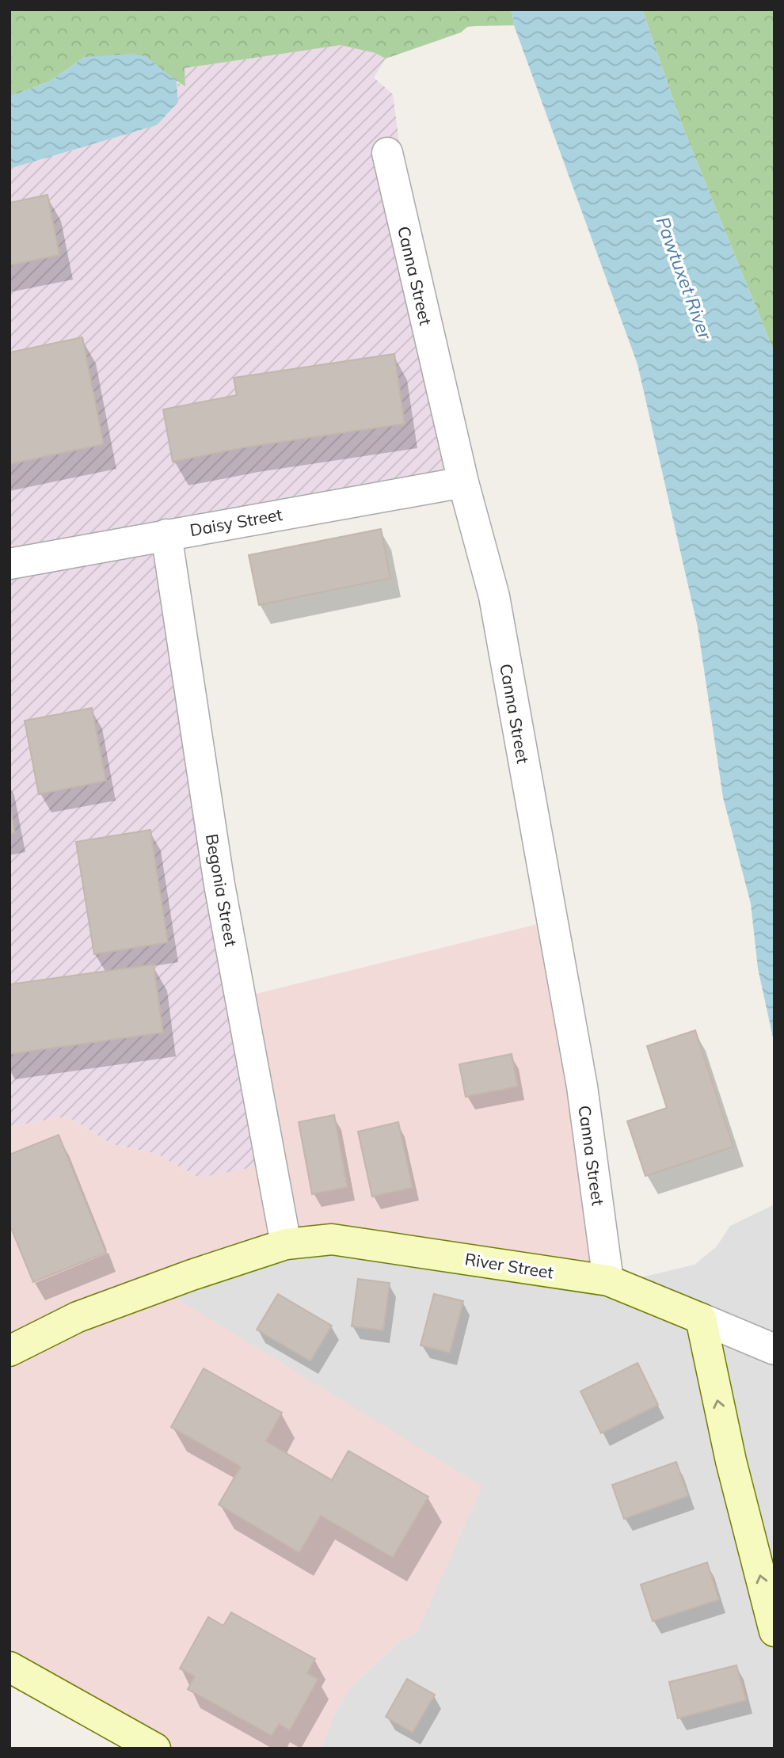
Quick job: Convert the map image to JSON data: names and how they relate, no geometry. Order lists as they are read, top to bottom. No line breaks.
{"streets":{"main road":["River Street"],"street":["Canna Street","Daisy Street","Begonia Street"]},"crossings":[["Canna Street","Daisy Street"],["Canna Street","River Street"],["Daisy Street","Begonia Street"],["Begonia Street","River Street"]],"water":["Pawtuxet River"]}
